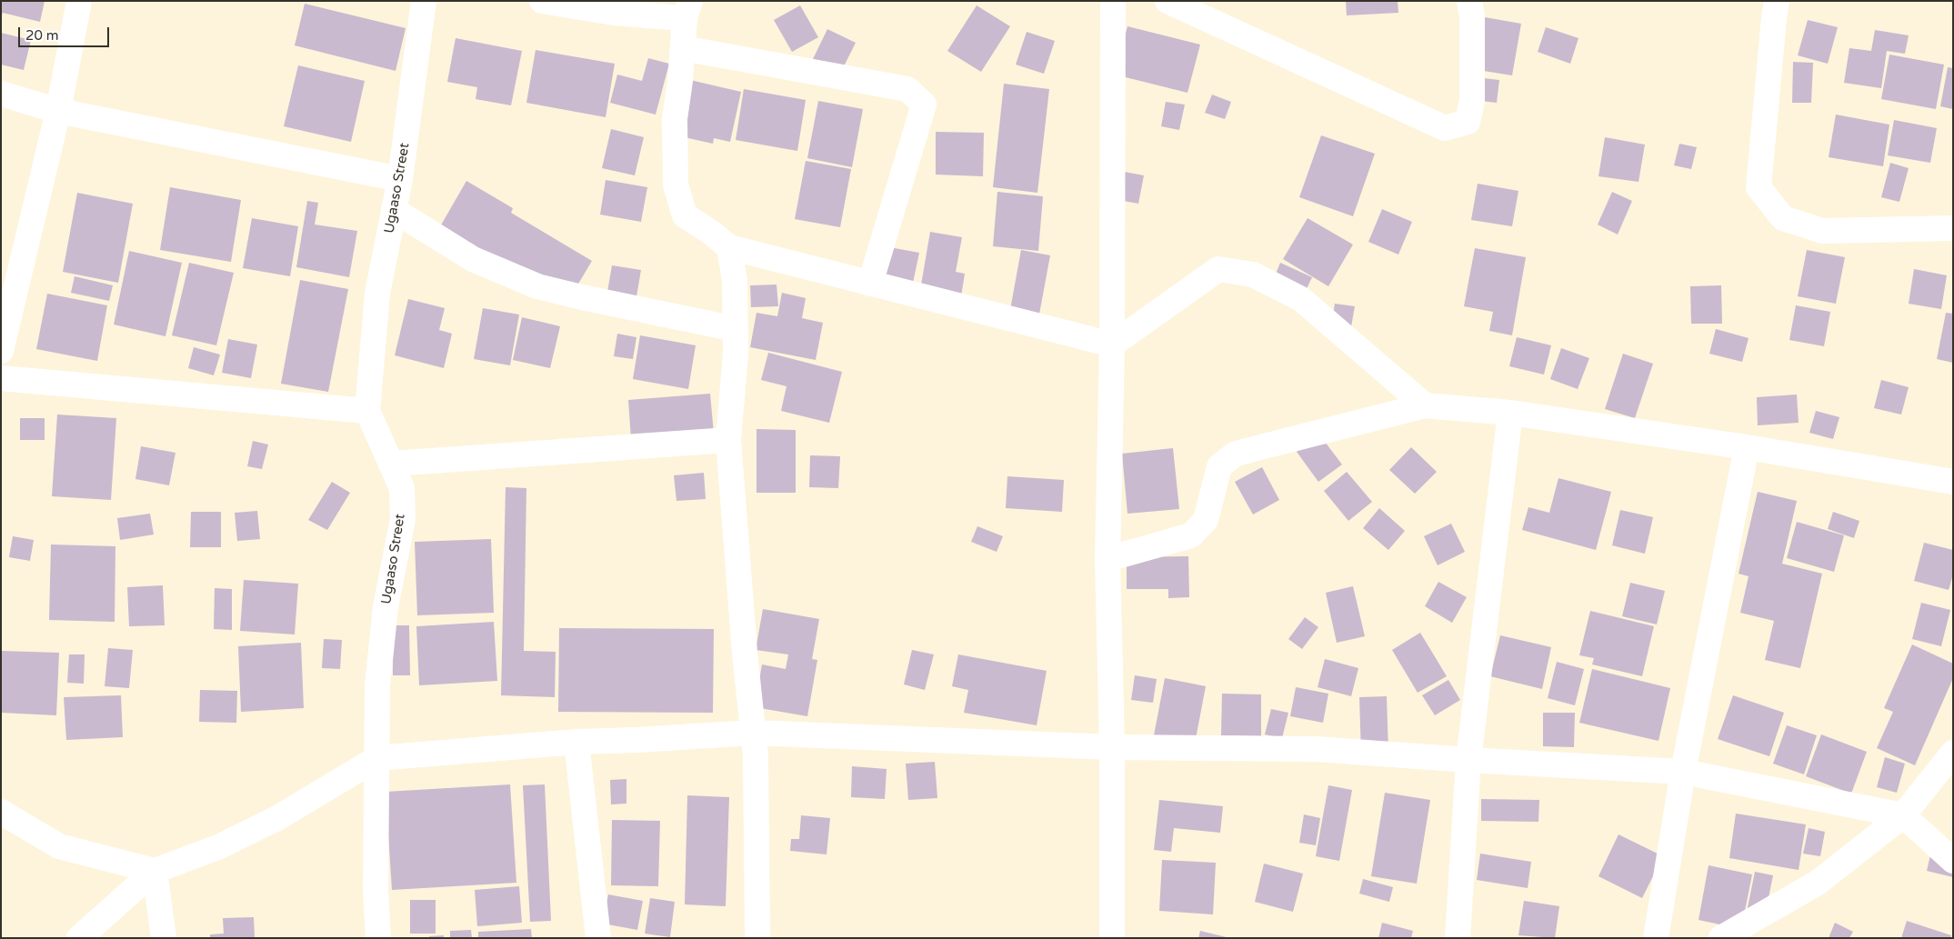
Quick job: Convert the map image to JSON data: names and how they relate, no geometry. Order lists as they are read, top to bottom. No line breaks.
{"streets":{"street":["Ugaaso Street"]},"scale_bar":"20 m"}
